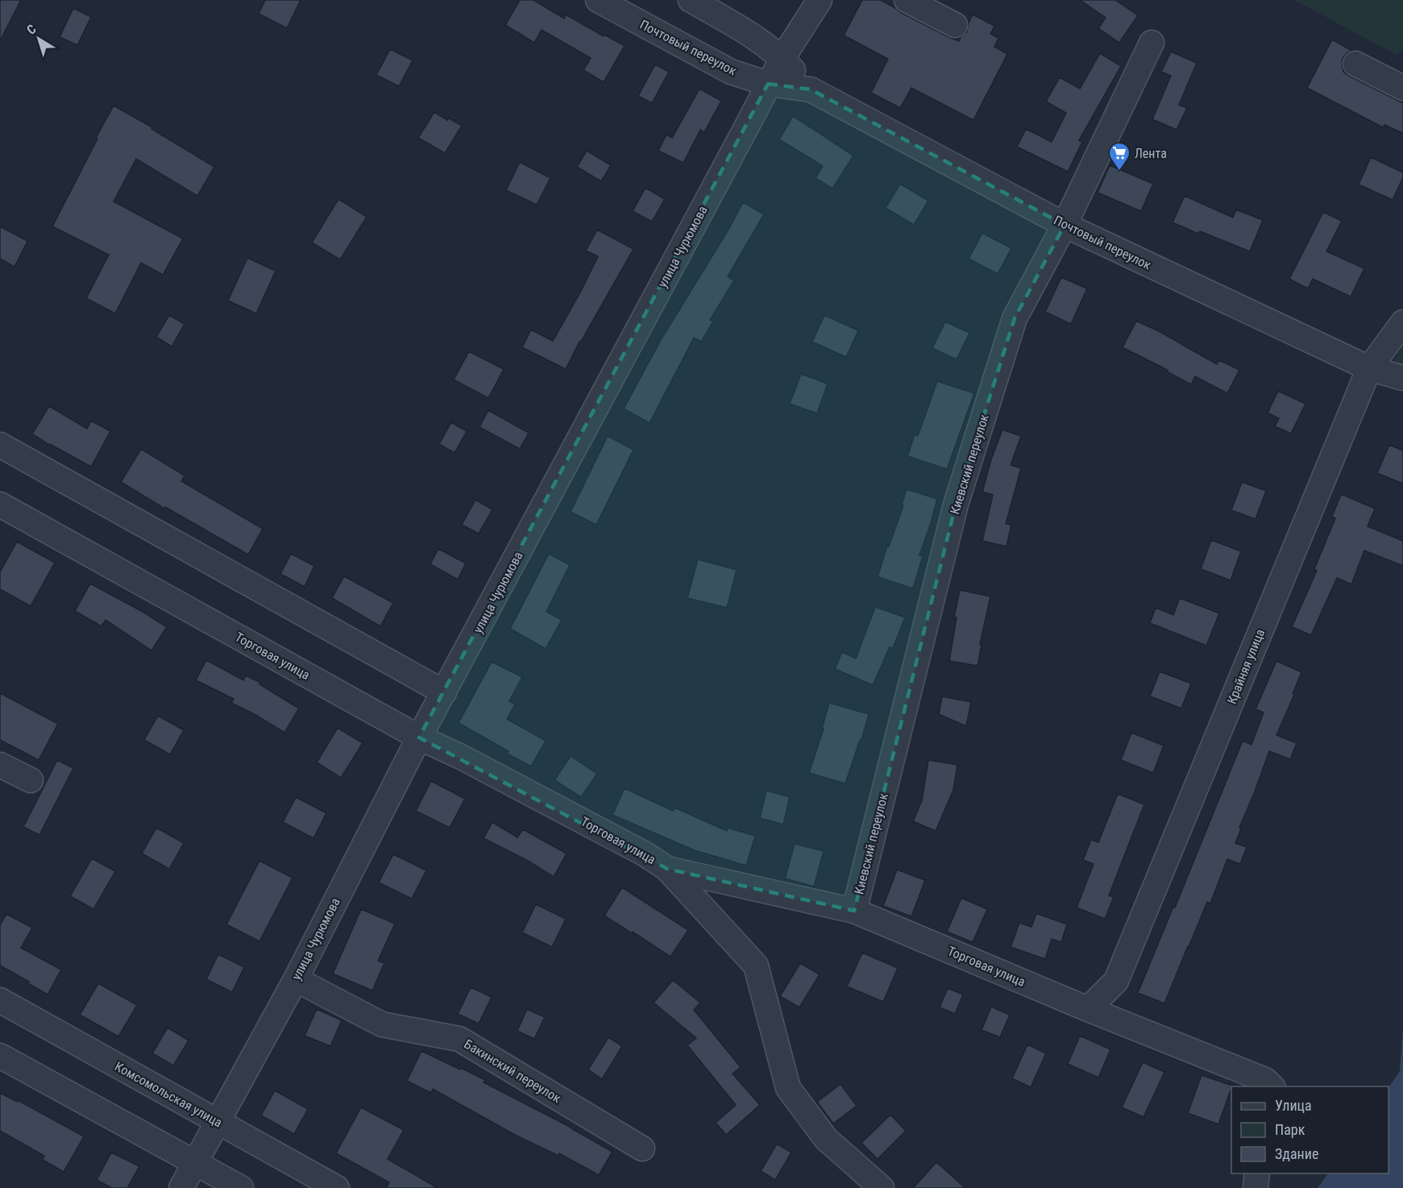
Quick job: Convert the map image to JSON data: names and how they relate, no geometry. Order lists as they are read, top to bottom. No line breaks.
{"streets":{"street":["Почтовый переулок","улица Чурюмова","Киевский переулок","Торговая улица","Крайняя улица","Бакинский переулок","Комсомольская улица"]},"crossings":[["Почтовый переулок","улица Чурюмова"],["Почтовый переулок","Киевский переулок"],["Почтовый переулок","Крайняя улица"],["улица Чурюмова","Торговая улица"],["улица Чурюмова","Бакинский переулок"],["улица Чурюмова","Комсомольская улица"],["Киевский переулок","Торговая улица"],["Торговая улица","Крайняя улица"]],"places":{"supermarket":["Лента"]},"legend":["Улица","Парк","Здание"],"north":"top left"}
